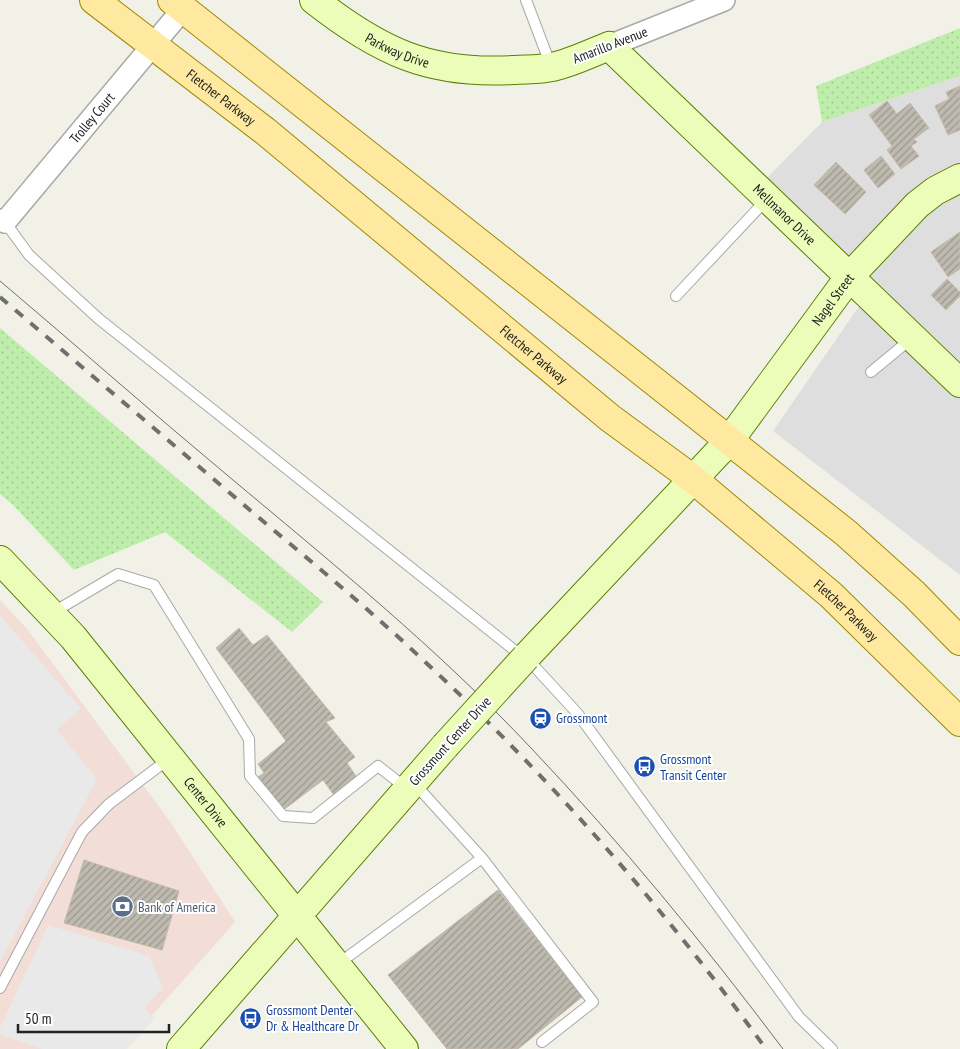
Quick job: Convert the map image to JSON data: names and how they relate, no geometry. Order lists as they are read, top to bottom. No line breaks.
{"streets":{"main road":["Fletcher Parkway"],"street":["Amarillo Avenue","Parkway Drive","Trolley Court","Mellmanor Drive","Nagel Street","Grossmont Center Drive","Center Drive"]},"crossings":[["Amarillo Avenue","Parkway Drive"],["Amarillo Avenue","Mellmanor Drive"],["Fletcher Parkway","Trolley Court"],["Fletcher Parkway","Grossmont Center Drive"],["Mellmanor Drive","Nagel Street"],["Nagel Street","Grossmont Center Drive"],["Grossmont Center Drive","Center Drive"]],"places":{"station":["Grossmont"],"bus stop":["Grossmont Transit Center","Grossmont Denter Dr & Healthcare Dr"],"bank":["Bank of America"]},"scale_bar":"50 m"}
